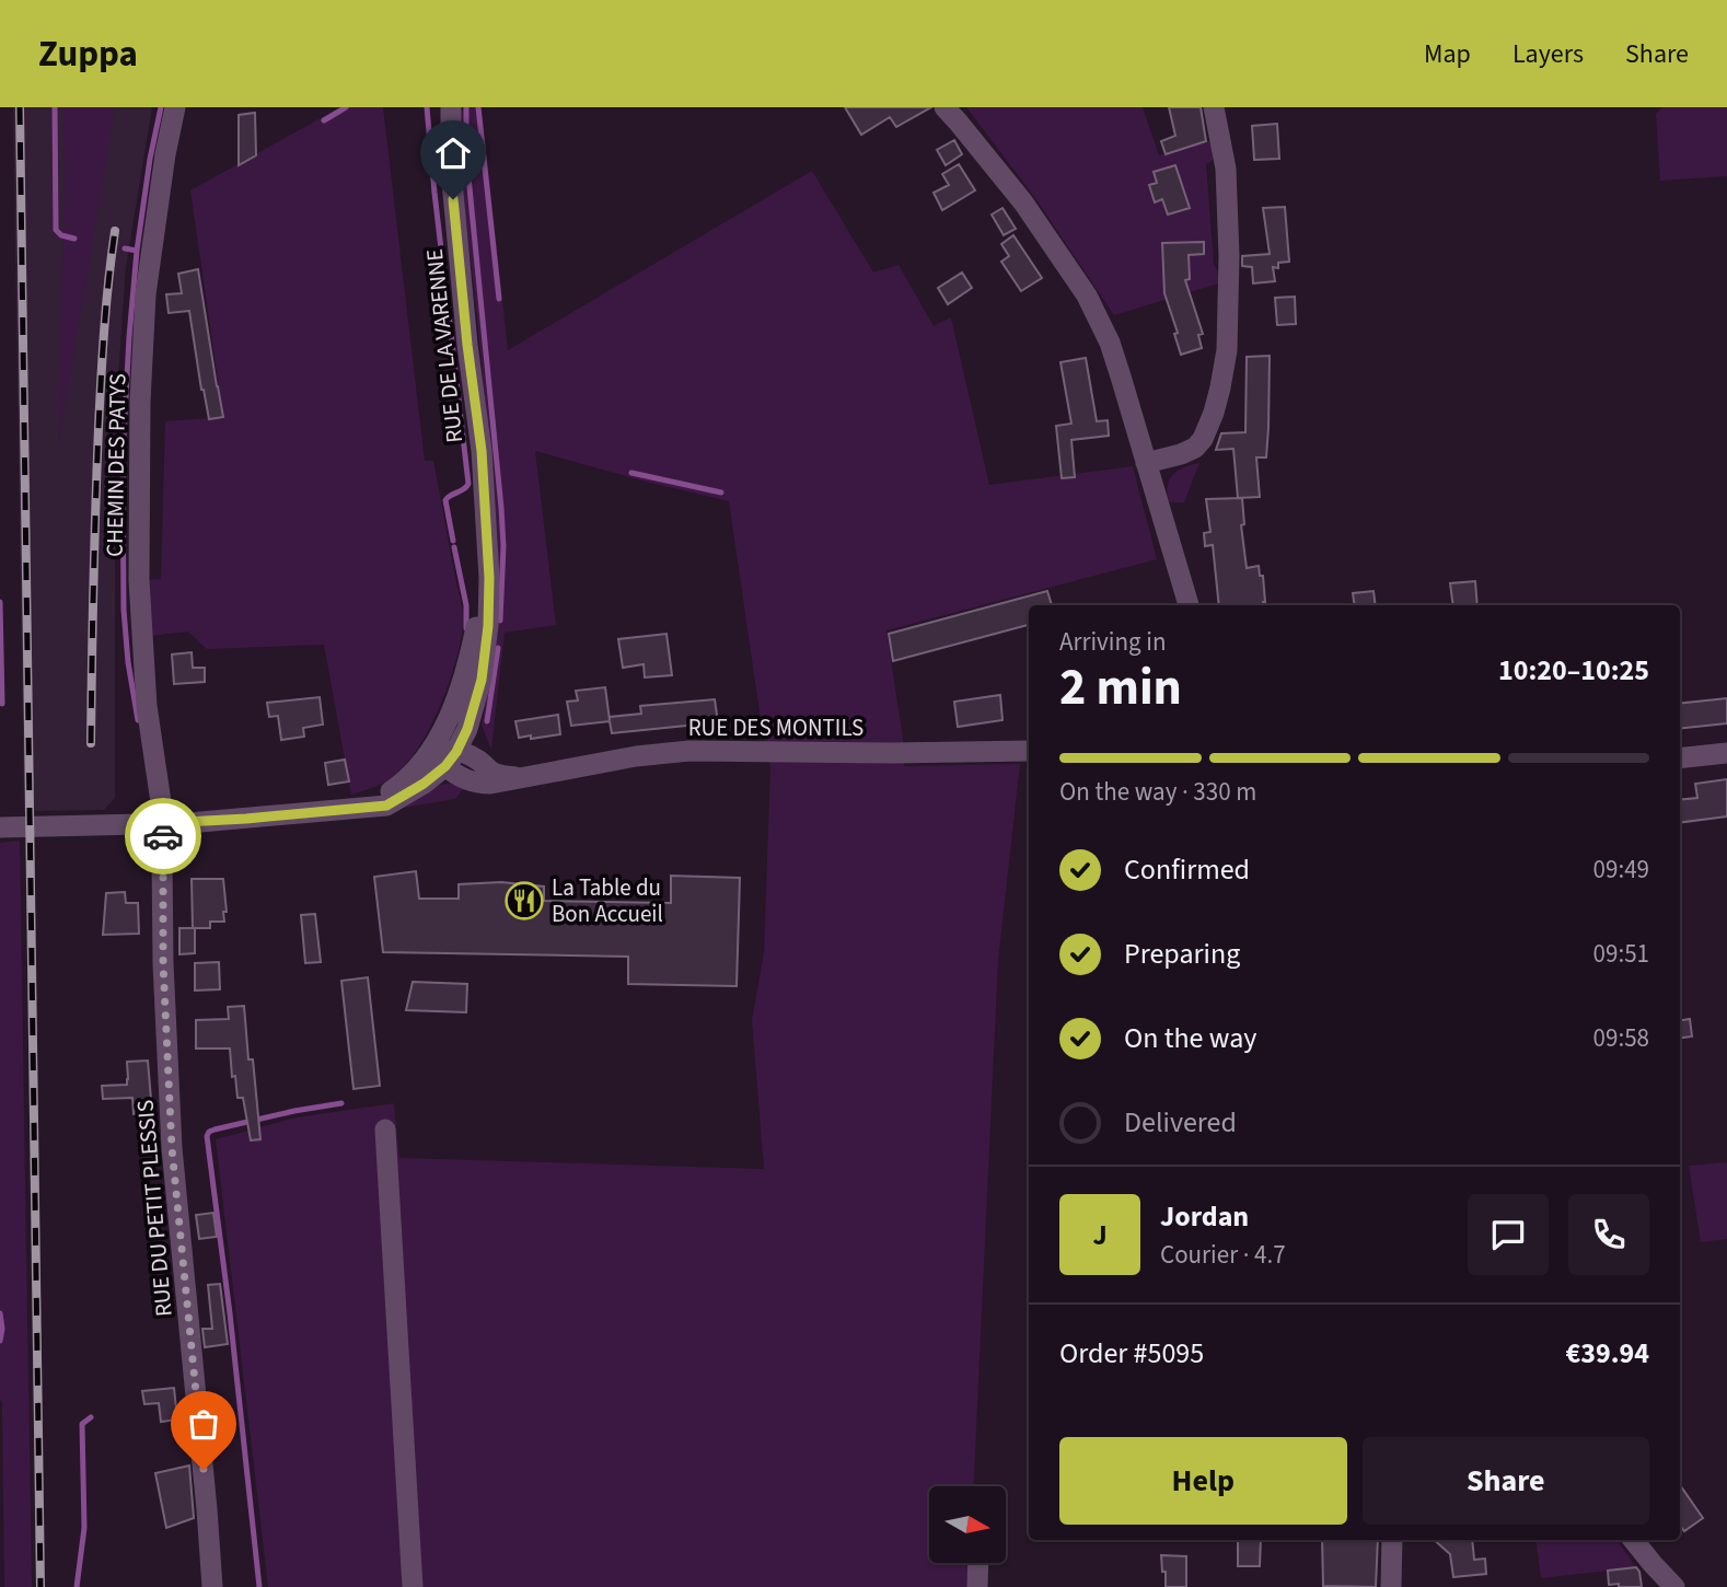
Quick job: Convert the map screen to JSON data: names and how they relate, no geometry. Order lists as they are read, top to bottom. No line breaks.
{"streets":{"street":["RUE DE LA VARENNE","CHEMIN DES PATYS","RUE DES MONTILS","RUE DU PETIT PLESSIS"]},"crossings":[["RUE DE LA VARENNE","RUE DES MONTILS"],["CHEMIN DES PATYS","RUE DU PETIT PLESSIS"]],"places":{"restaurant":["La Table du Bon Accueil"]},"north":"right","page":{"header":"Zuppa","nav":["Map","Layers","Share"],"heading":["2 min","Arriving in","10:20–10:25"],"panel":["Jordan","Courier · 4.7","Order #5095","€39.94"],"bar":"On the way · 330 m","list":[["Confirmed","09:49"],["Preparing","09:51"],["On the way","09:58"],"Delivered"],"round":"J","buttons":["Help","Share"]}}
